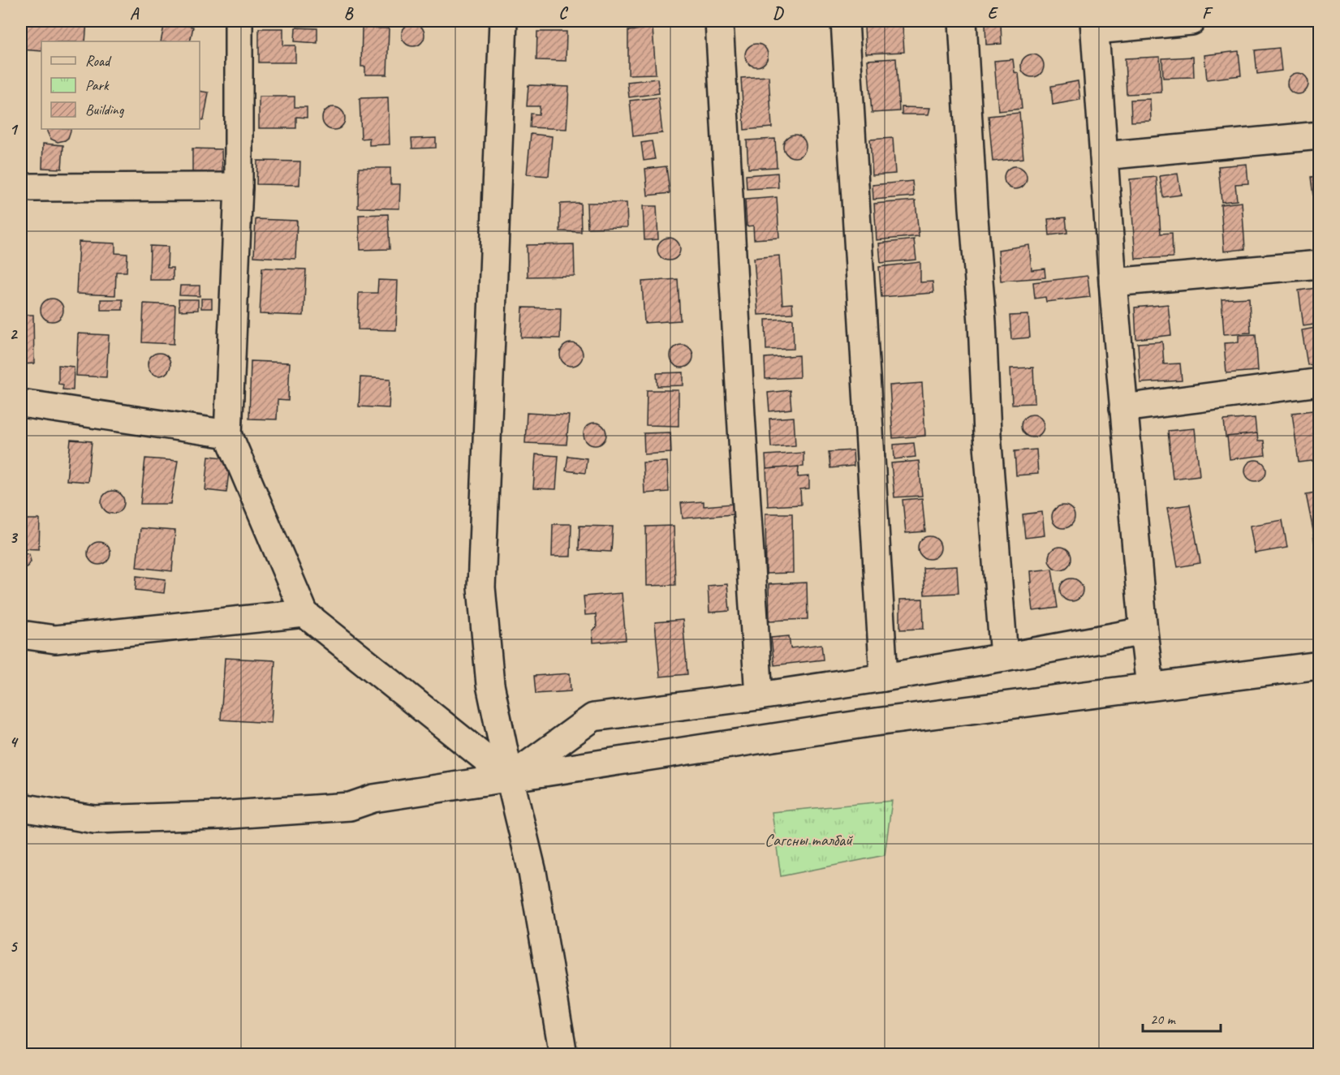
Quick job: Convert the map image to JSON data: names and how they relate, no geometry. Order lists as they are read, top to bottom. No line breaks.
{"parks":["Сагсны талбай"],"legend":["Road","Park","Building"],"scale_bar":"20 m","grid":{"columns":["A","B","C","D","E","F"],"rows":["1","2","3","4","5"]}}
